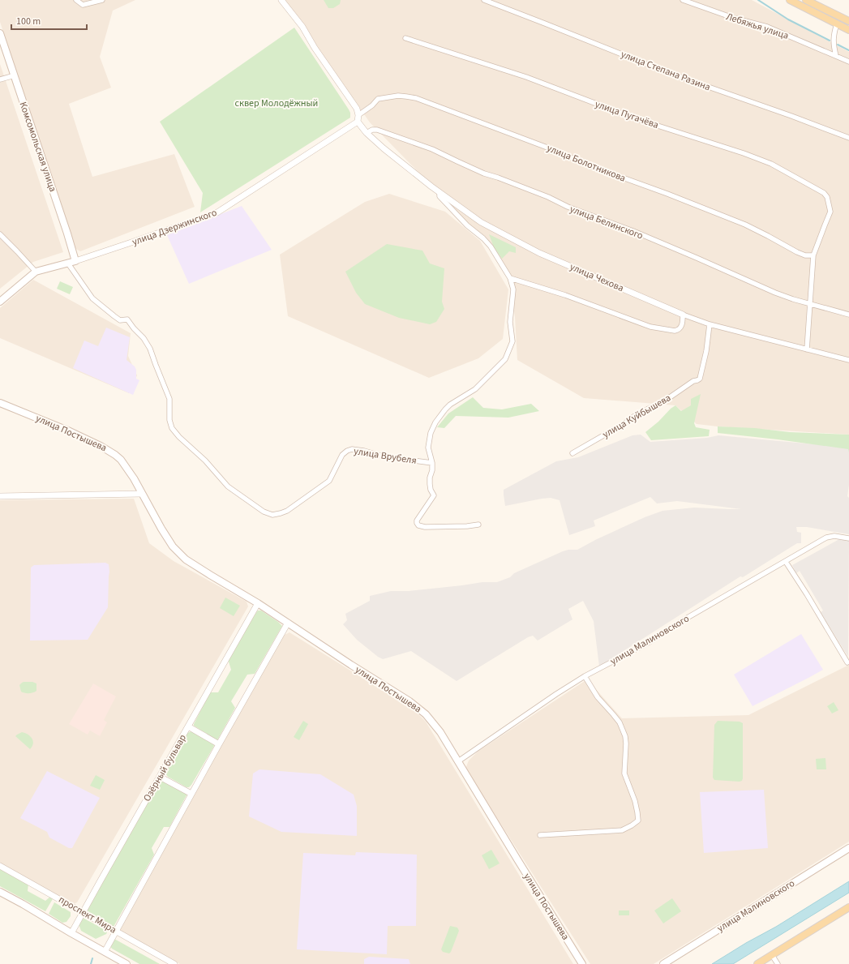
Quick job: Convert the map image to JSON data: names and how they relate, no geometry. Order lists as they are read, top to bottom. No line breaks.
{"streets":{"main road":["Комсомольская улица","улица Дзержинского","улица Постышева","улица Малиновского"],"street":["Лебяжья улица","улица Степана Разина","улица Пугачёва","улица Болотникова","улица Белинского","улица Чехова","улица Куйбышева","улица Врубеля","Озёрный бульвар","проспект Мира"]},"crossings":[["улица Пугачёва","улица Болотникова"],["Комсомольская улица","улица Дзержинского"],["улица Белинского","улица Чехова"],["улица Дзержинского","улица Чехова"],["улица Дзержинского","улица Врубеля"],["улица Постышева","улица Малиновского"],["улица Постышева","Озёрный бульвар"],["Озёрный бульвар","проспект Мира"]],"parks":["сквер Молодёжный"],"scale_bar":"100 m"}
